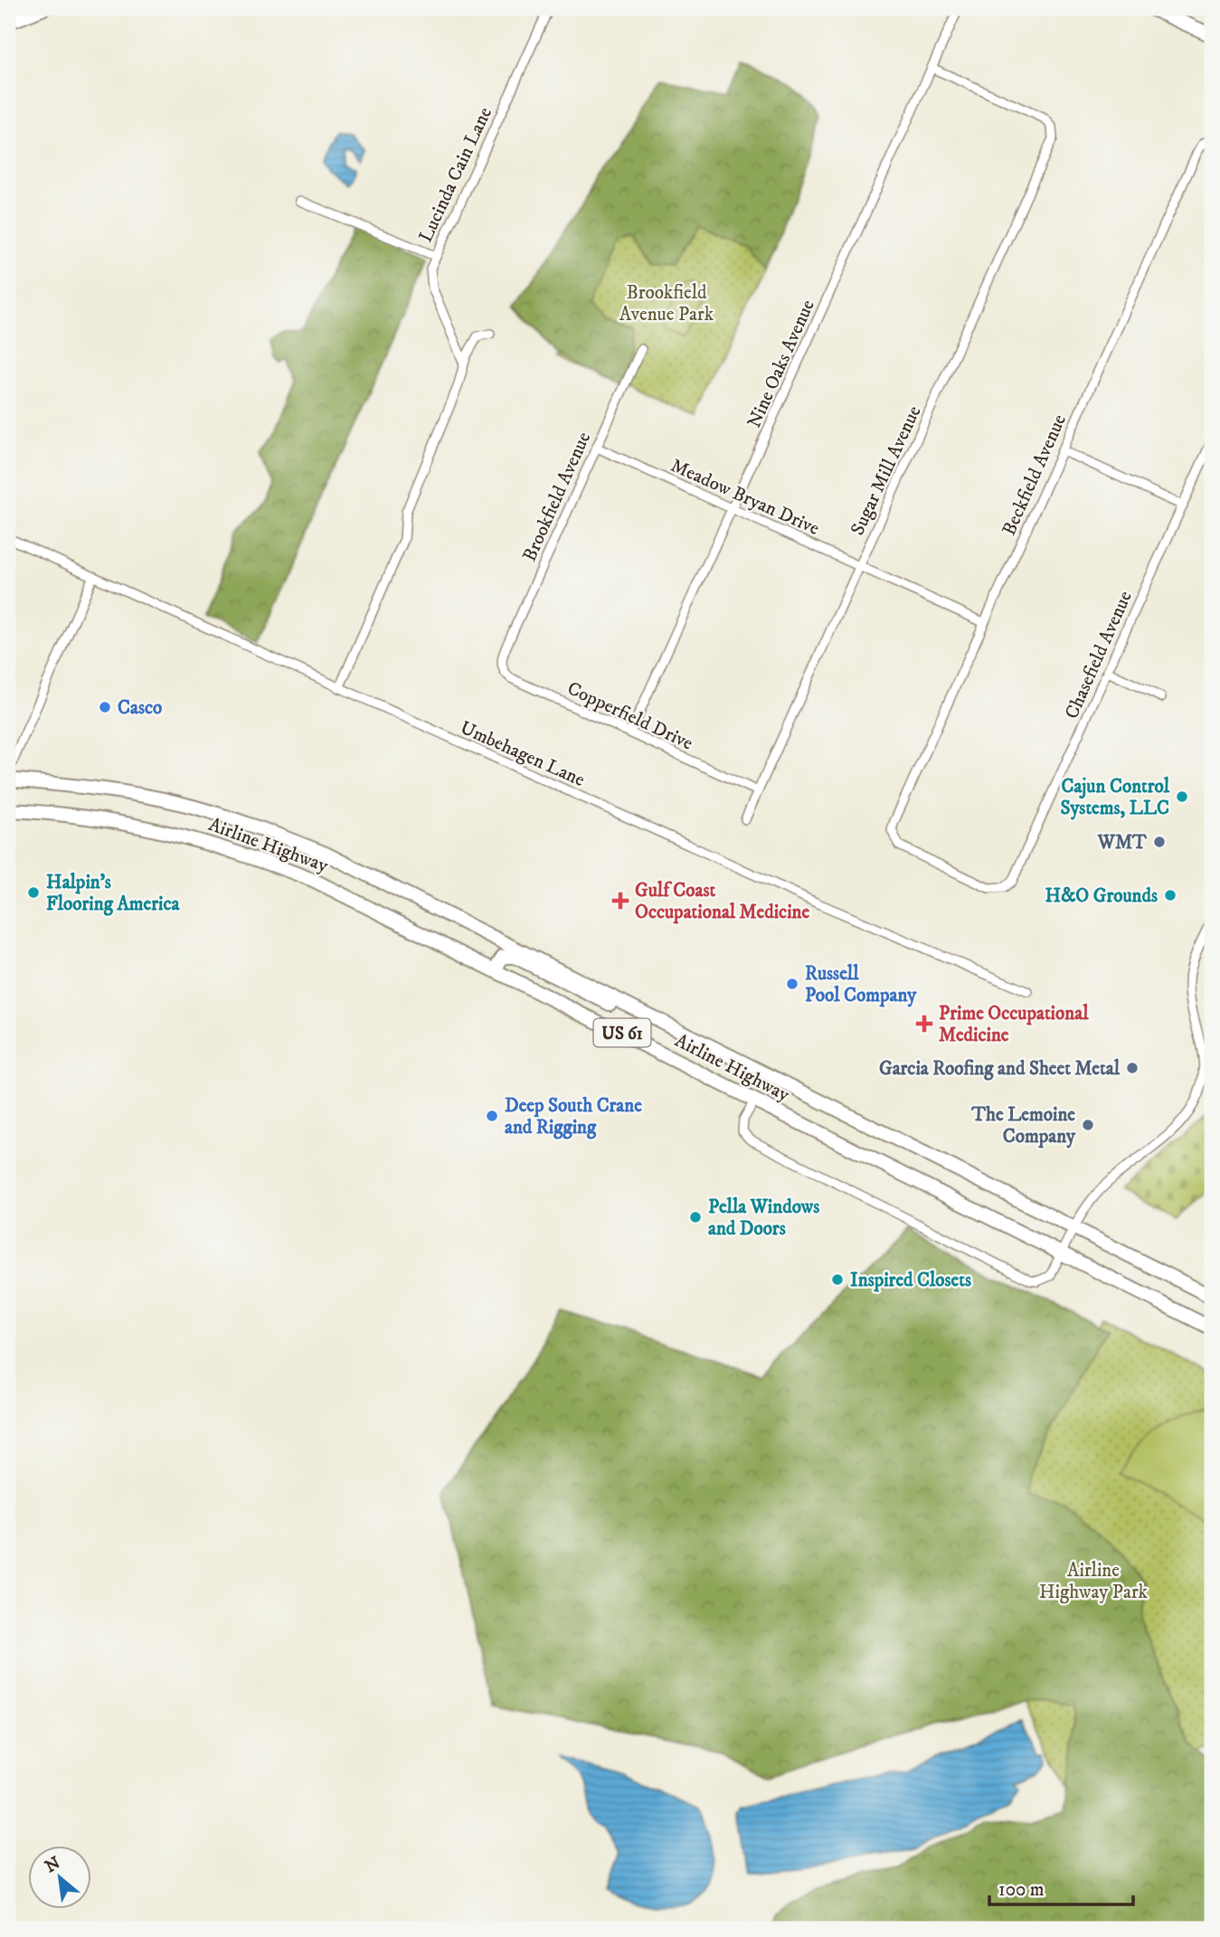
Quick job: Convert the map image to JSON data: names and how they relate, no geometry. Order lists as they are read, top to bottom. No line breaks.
{"streets":{"main road":["Airline Highway","US 61"],"street":["Lucinda Cain Lane","Nine Oaks Avenue","Sugar Mill Avenue","Beckfield Avenue","Brookfield Avenue","Meadow Bryan Drive","Chasefield Avenue","Copperfield Drive","Umbehagen Lane"]},"crossings":[["Nine Oaks Avenue","Sugar Mill Avenue"],["Nine Oaks Avenue","Meadow Bryan Drive"],["Nine Oaks Avenue","Copperfield Drive"],["Sugar Mill Avenue","Meadow Bryan Drive"],["Sugar Mill Avenue","Copperfield Drive"],["Beckfield Avenue","Meadow Bryan Drive"],["Beckfield Avenue","Chasefield Avenue"],["Brookfield Avenue","Meadow Bryan Drive"],["Brookfield Avenue","Copperfield Drive"]],"parks":["Brookfield Avenue Park","Airline Highway Park"],"places":{"other":["Casco","Cajun Control Systems, LLC","WMT","Halpin's Flooring America","H&O Grounds","Russell Pool Company","Garcia Roofing and Sheet Metal","Deep South Crane and Rigging","The Lemoine Company","Pella Windows and Doors","Inspired Closets"],"health":["Gulf Coast Occupational Medicine","Prime Occupational Medicine"]},"scale_bar":"100 m","north":"top left"}
